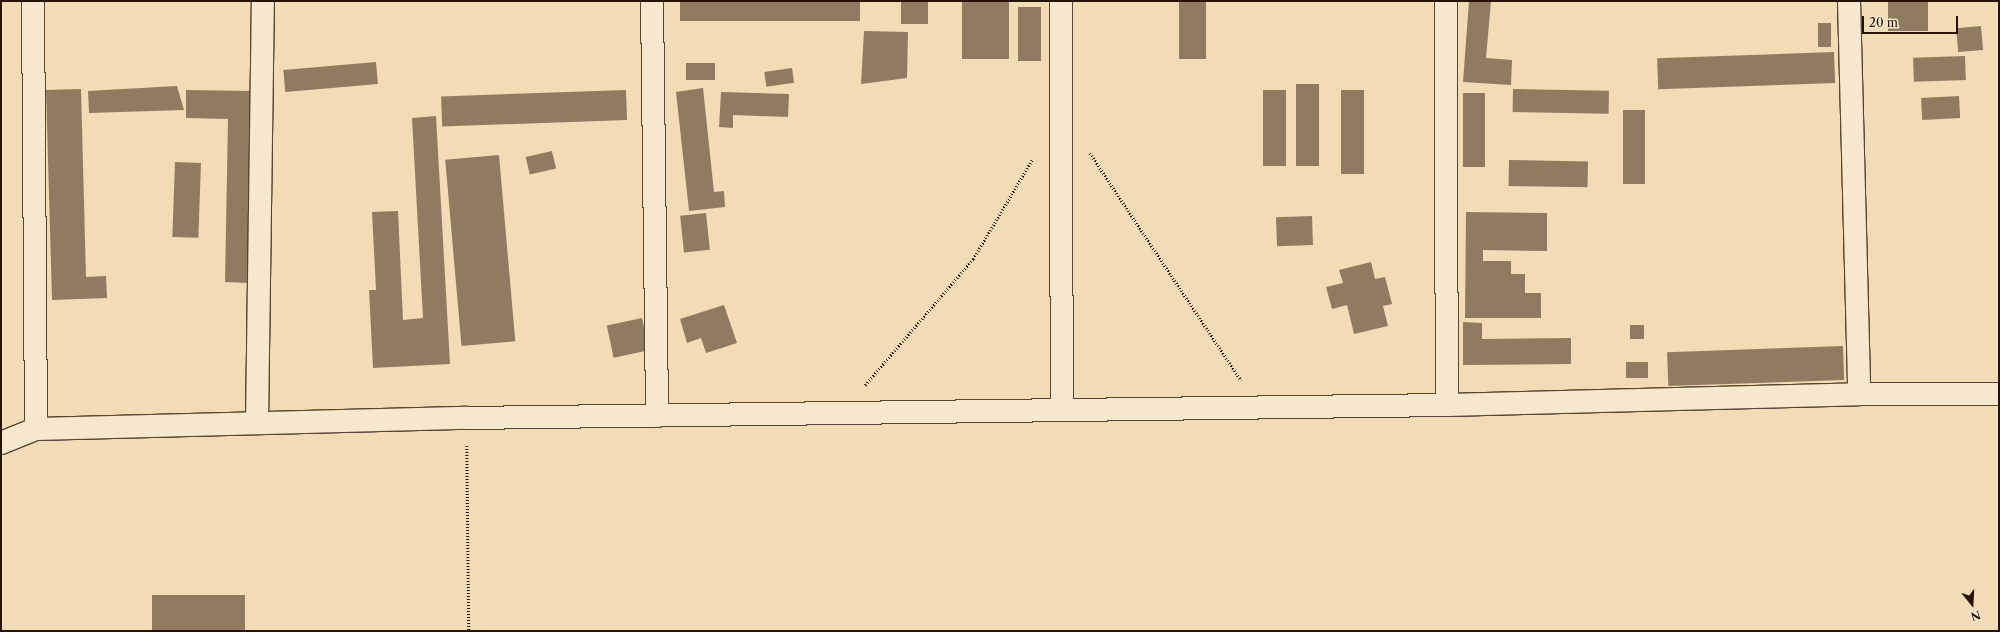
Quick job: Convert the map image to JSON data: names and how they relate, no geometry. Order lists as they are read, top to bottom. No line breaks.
{"scale_bar":"20 m","north":"bottom"}
